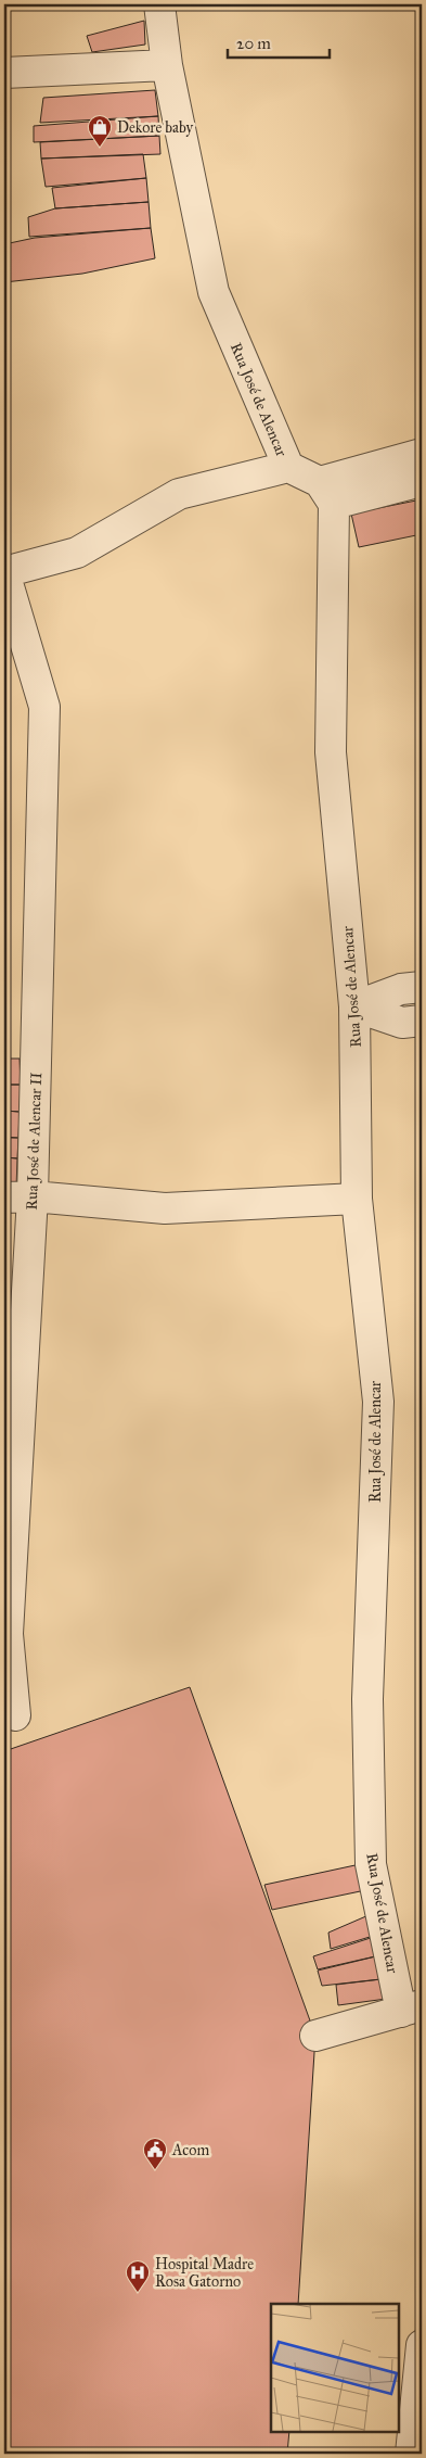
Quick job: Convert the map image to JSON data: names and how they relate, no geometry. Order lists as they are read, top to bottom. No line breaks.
{"streets":{"street":["Rua José de Alencar","Rua José de Alencar II"]},"places":{"shop":["Dekore baby"],"public building":["Acom"],"hospital":["Hospital Madre Rosa Gatorno"]},"scale_bar":"20 m"}
